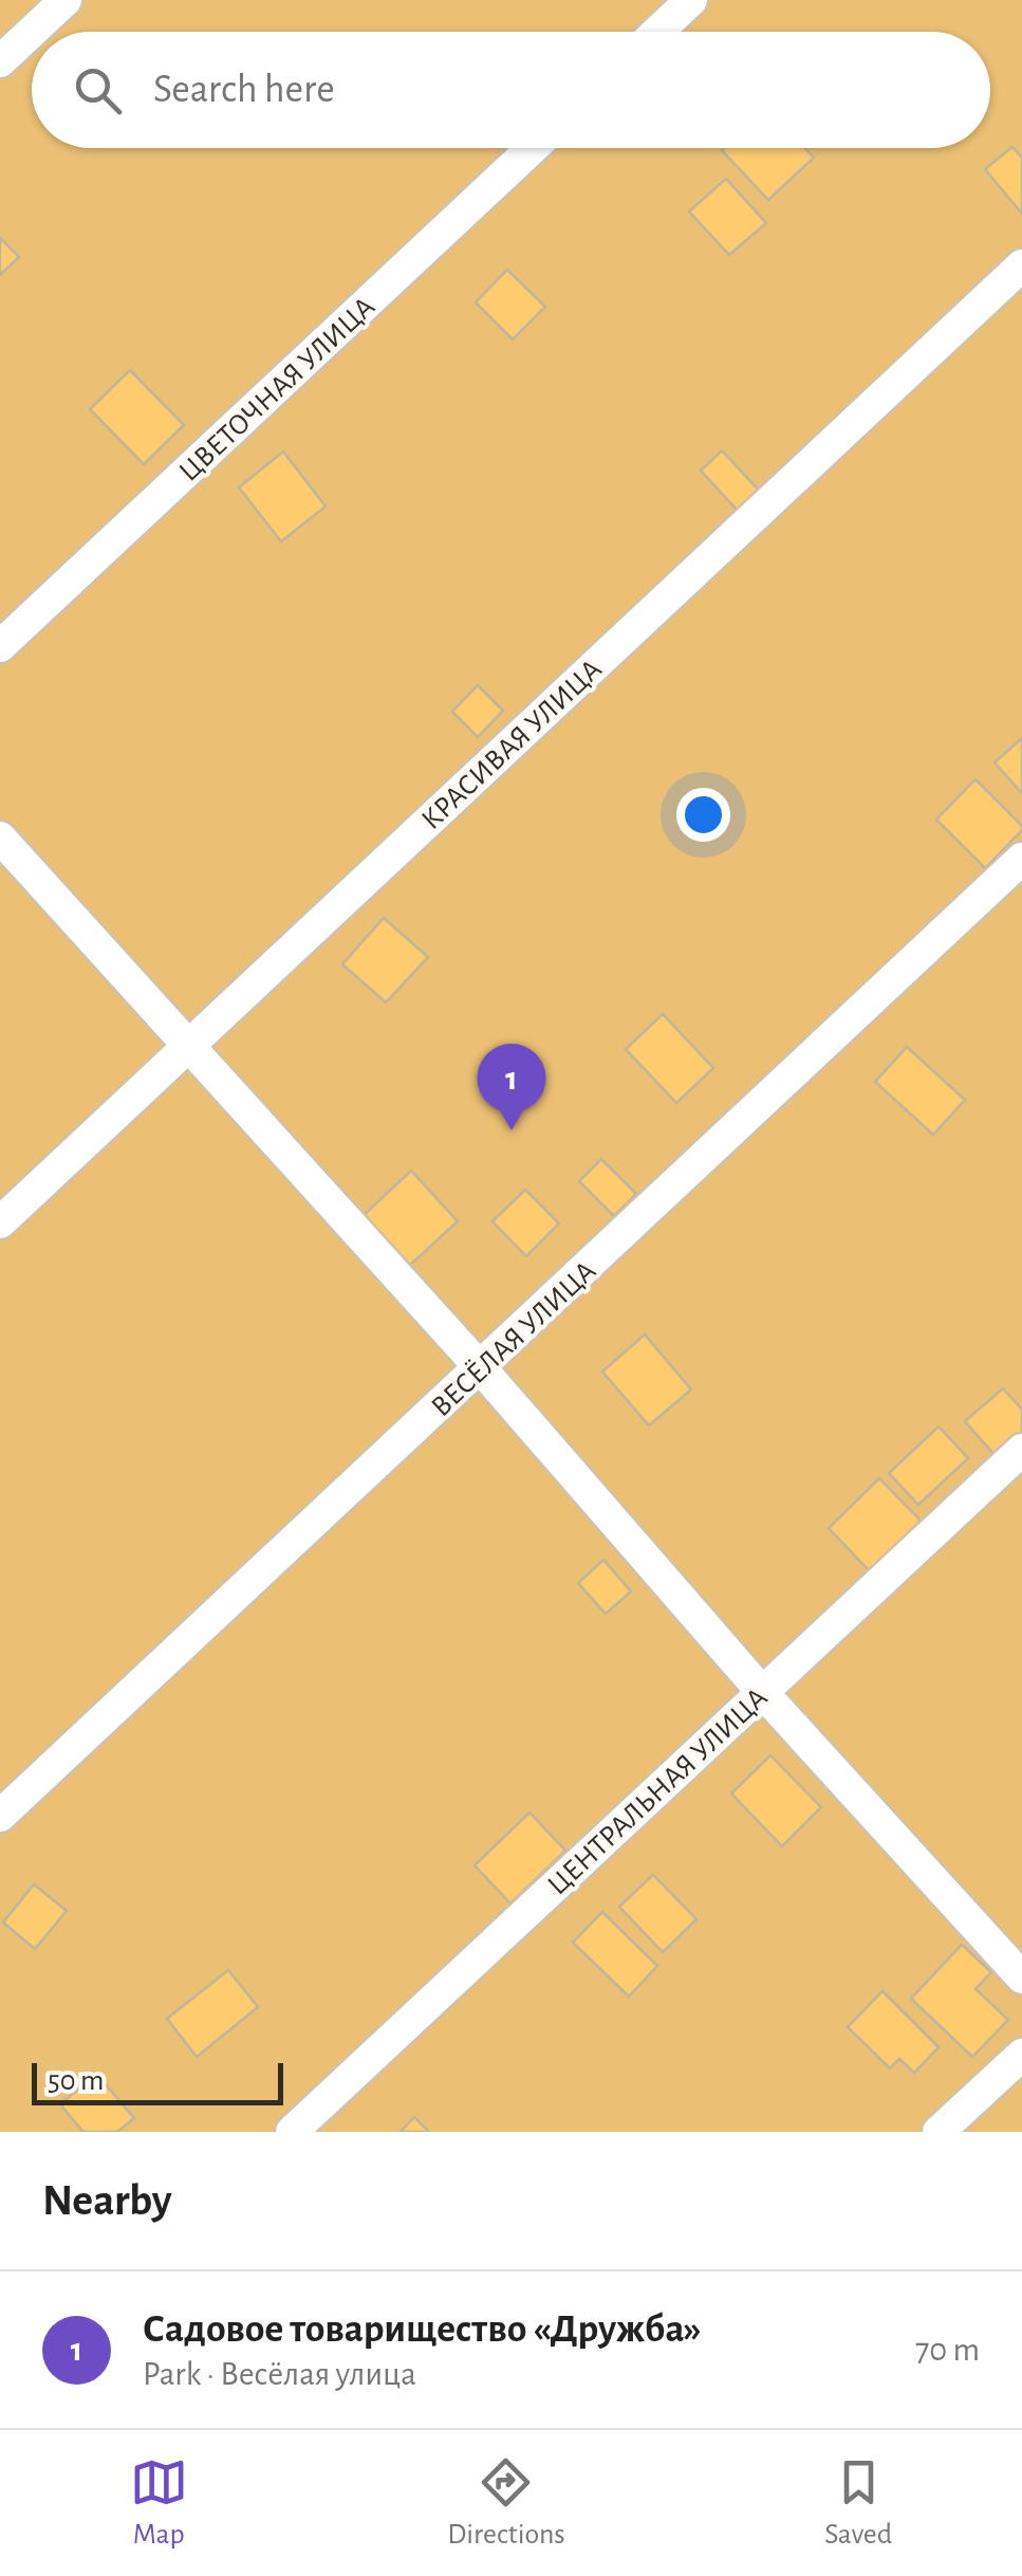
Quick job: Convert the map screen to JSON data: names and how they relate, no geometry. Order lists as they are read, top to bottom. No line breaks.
{"streets":{"street":["ЦВЕТОЧНАЯ УЛИЦА","КРАСИВАЯ УЛИЦА","ВЕСЁЛАЯ УЛИЦА","ЦЕНТРАЛЬНАЯ УЛИЦА"]},"scale_bar":"50 m","page":{"search":"Search here","pins":"1","scale":"50 m","heading":"Nearby","list":[{"mark":"1","name":"Садовое товарищество «Дружба»","note":"Park · Весёлая улица","value":"70 m"}],"nav":["Map","Directions","Saved"]}}
